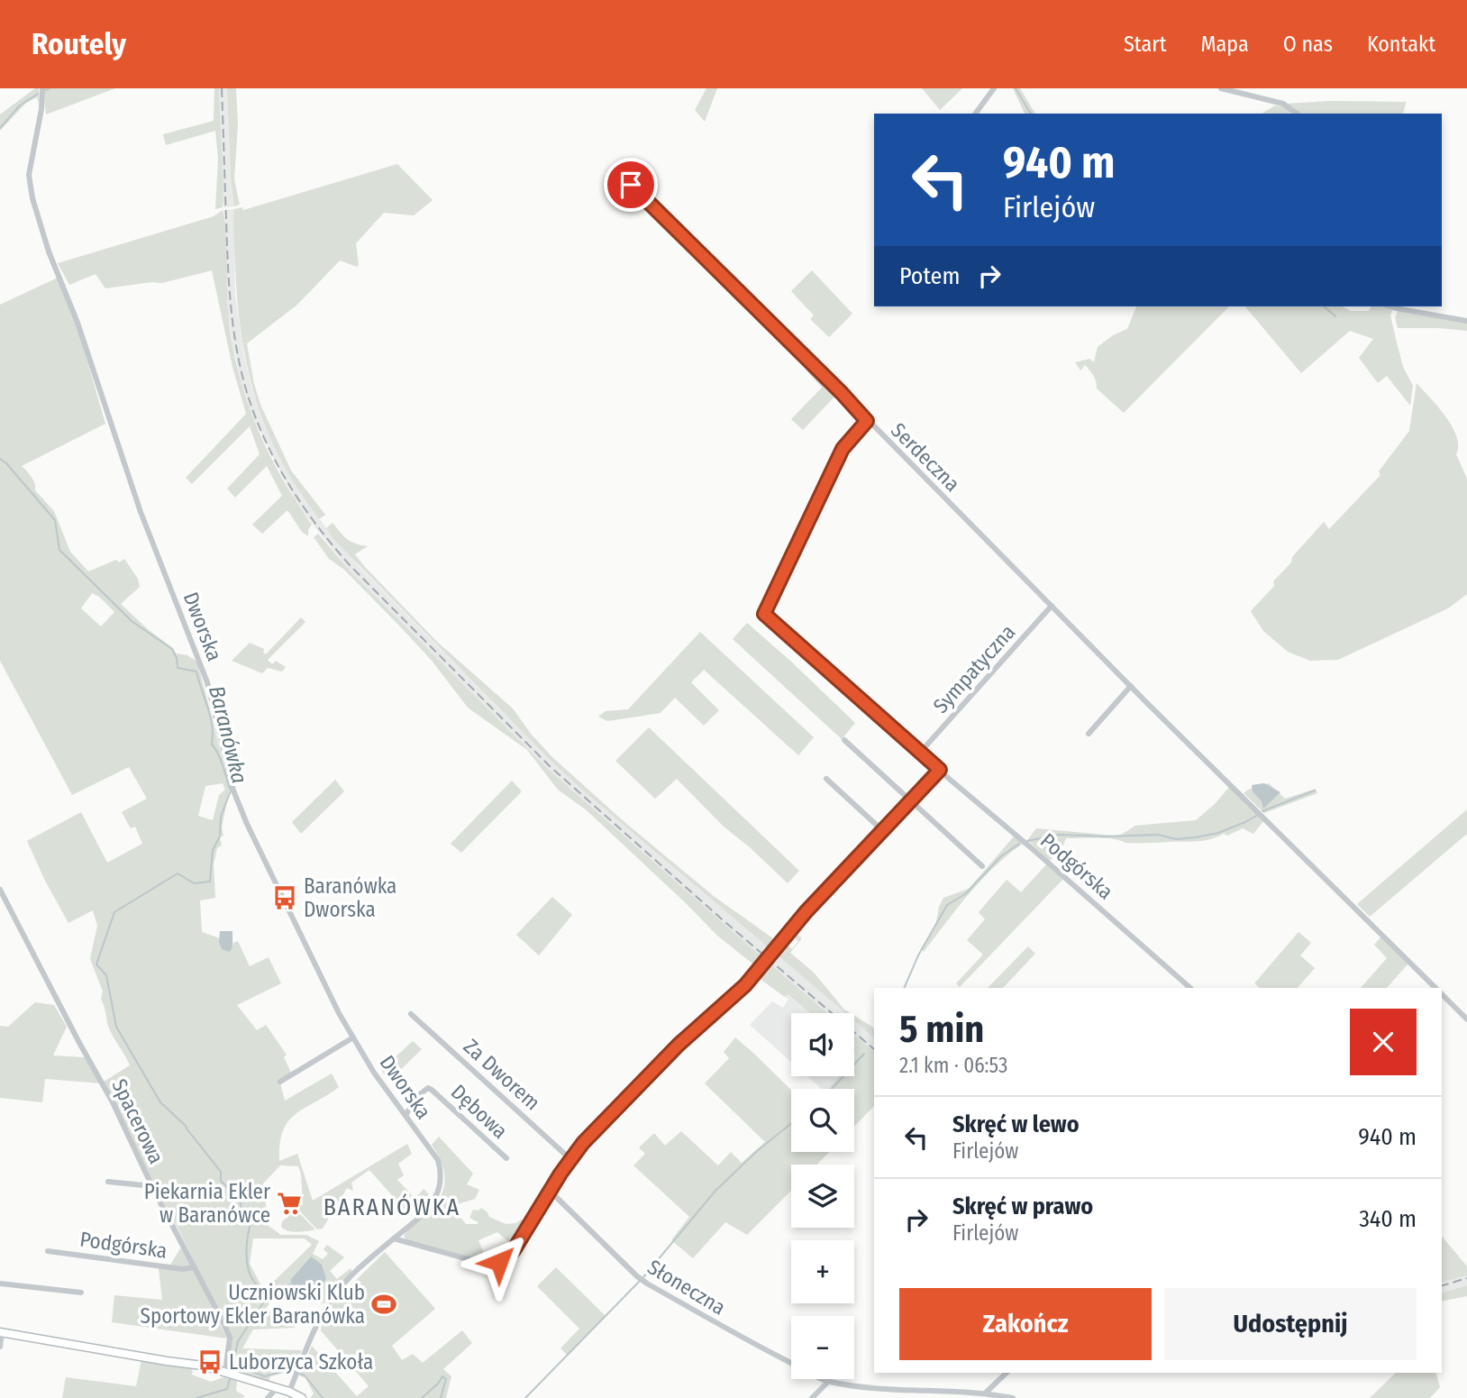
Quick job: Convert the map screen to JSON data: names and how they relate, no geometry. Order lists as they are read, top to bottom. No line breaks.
{"streets":{"street":["Serdeczna","Dworska","Sympatyczna","Podgórska","Za Dworem","Dębowa","Spacerowa","Słoneczna"]},"crossings":[["Serdeczna","Sympatyczna"],["Serdeczna","Podgórska"],["Dworska","Dębowa"],["Sympatyczna","Podgórska"],["Podgórska","Spacerowa"]],"districts":["BARANÓWKA"],"water":["Baranówka"],"places":{"bus stop":["Baranówka Dworska","Luborzyca Szkoła"],"supermarket":["Piekarnia Ekler w Baranówce"],"sports":["Uczniowski Klub Sportowy Ekler Baranówka"]},"page":{"header":"Routely","nav":["Start","Mapa","O nas","Kontakt"],"turn":["940 m","Firlejów"],"then":"Potem","heading":["5 min","2.1 km · 06:53"],"map_buttons":["+","−"],"list":[{"name":"Skręć w lewo","note":"Firlejów","value":"940 m"},{"name":"Skręć w prawo","note":"Firlejów","value":"340 m"}],"buttons":["Zakończ","Udostępnij"]}}
